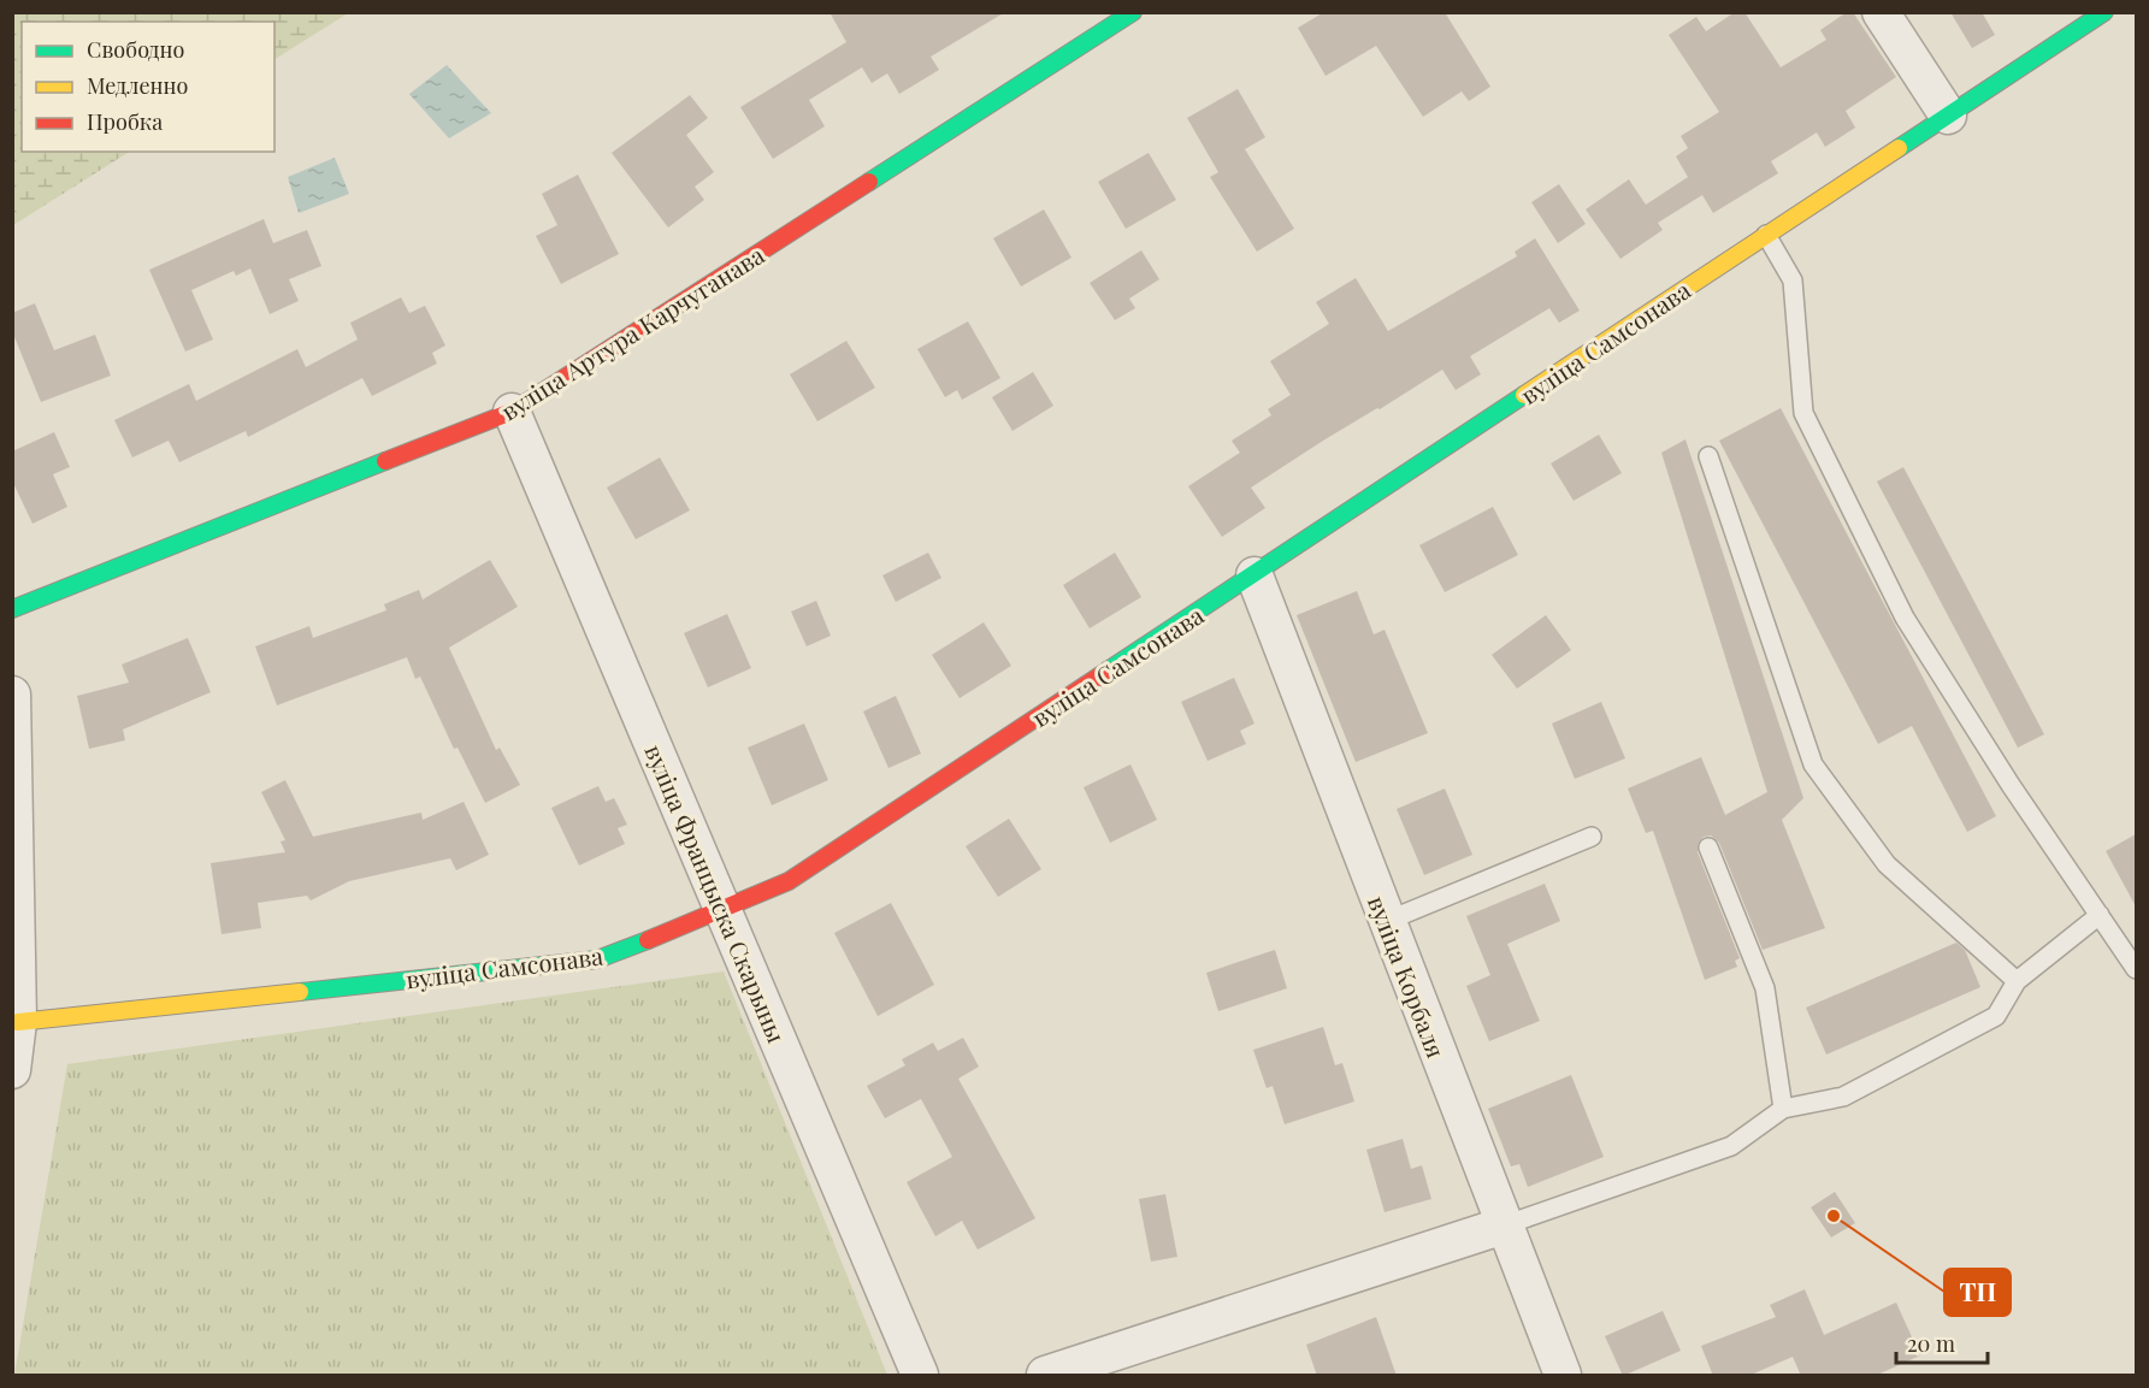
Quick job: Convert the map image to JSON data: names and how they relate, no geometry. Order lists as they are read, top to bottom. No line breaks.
{"streets":{"street":["вуліца Артура Карчуганава","вуліца Самсонава","вуліца Францыска Скарыны","вуліца Корбаля"]},"crossings":[["вуліца Артура Карчуганава","вуліца Францыска Скарыны"],["вуліца Самсонава","вуліца Францыска Скарыны"],["вуліца Самсонава","вуліца Корбаля"]],"places":["ТП"],"legend":["Свободно","Медленно","Пробка"],"scale_bar":"20 m"}
